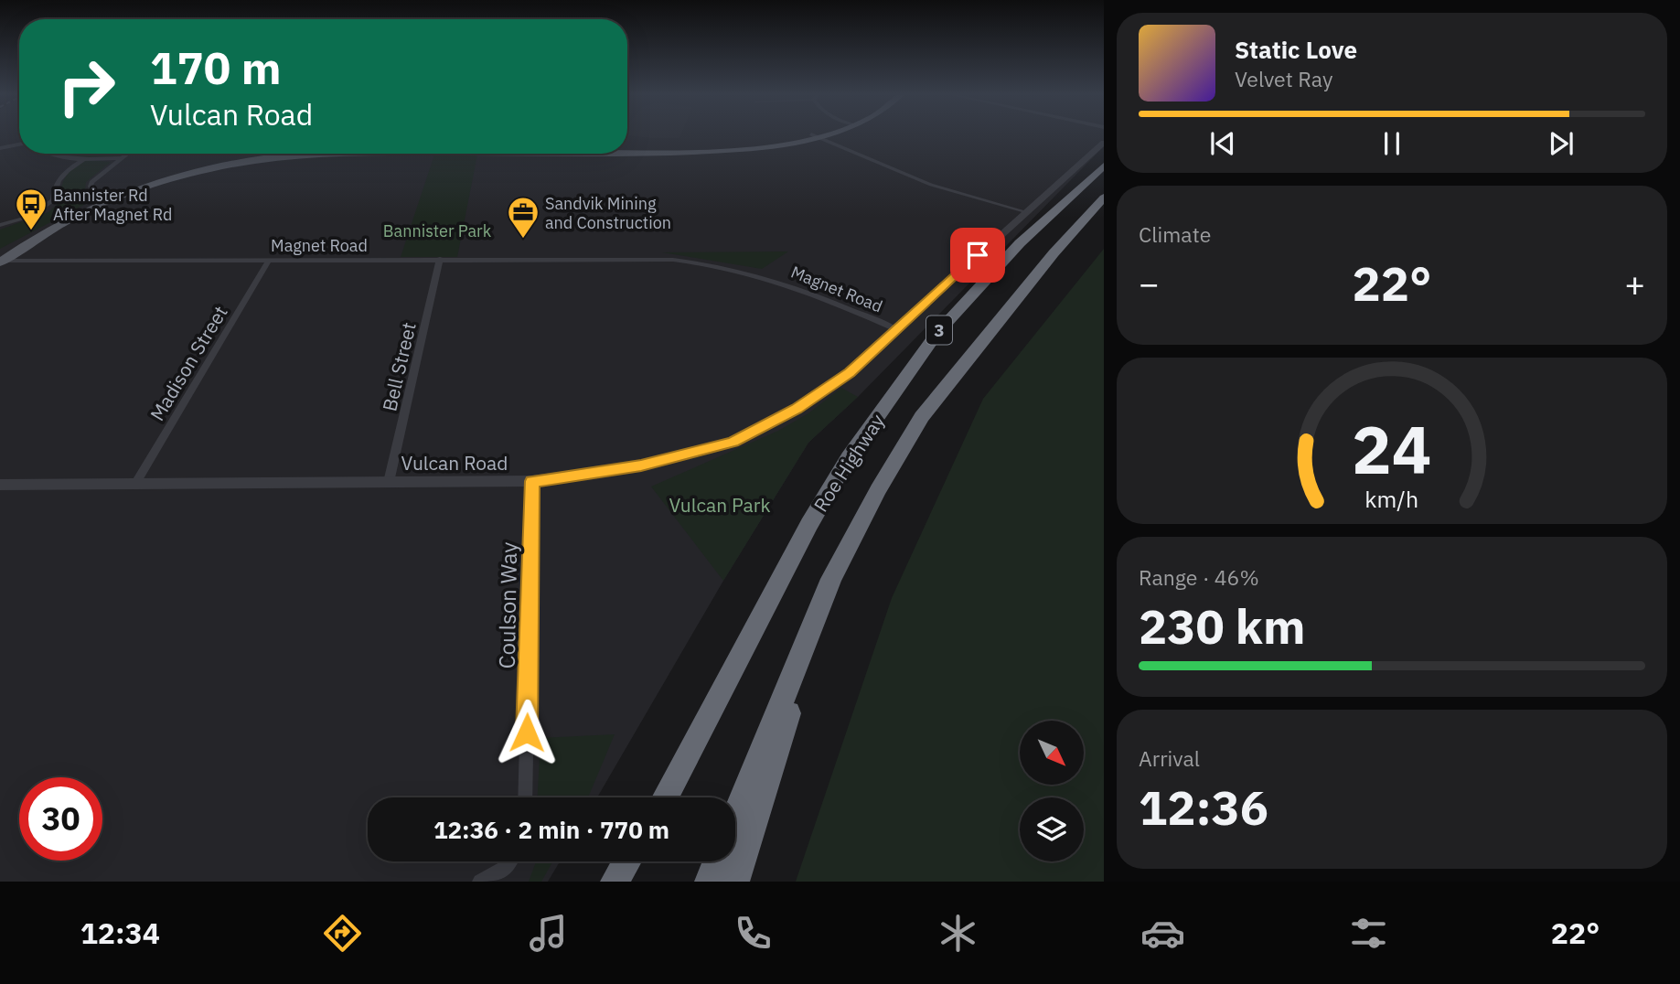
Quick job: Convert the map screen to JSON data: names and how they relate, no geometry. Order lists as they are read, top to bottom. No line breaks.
{"streets":{"highway":["3","Roe Highway"],"street":["Magnet Road","Madison Street","Bell Street","Vulcan Road","Coulson Way"]},"crossings":[["Magnet Road","Madison Street"],["Magnet Road","Bell Street"],["Magnet Road","Vulcan Road"],["Madison Street","Vulcan Road"],["Bell Street","Vulcan Road"],["Vulcan Road","Coulson Way"]],"parks":["Bannister Park","Vulcan Park"],"places":{"bus stop":["Bannister Rd After Magnet Rd"],"office":["Sandvik Mining and Construction"]},"north":"bottom right","page":{"turn":["170 m","Vulcan Road"],"song":["Static Love","Velvet Ray"],"tile":["Climate",["Range · 46%","230 km"],["Arrival","12:36"]],"heat":["−","22°","+"],"limit":"30","trip":"12:36 · 2 min · 770 m","tabs":["12:34","22°"],"gauge":["24","km/h"]}}
